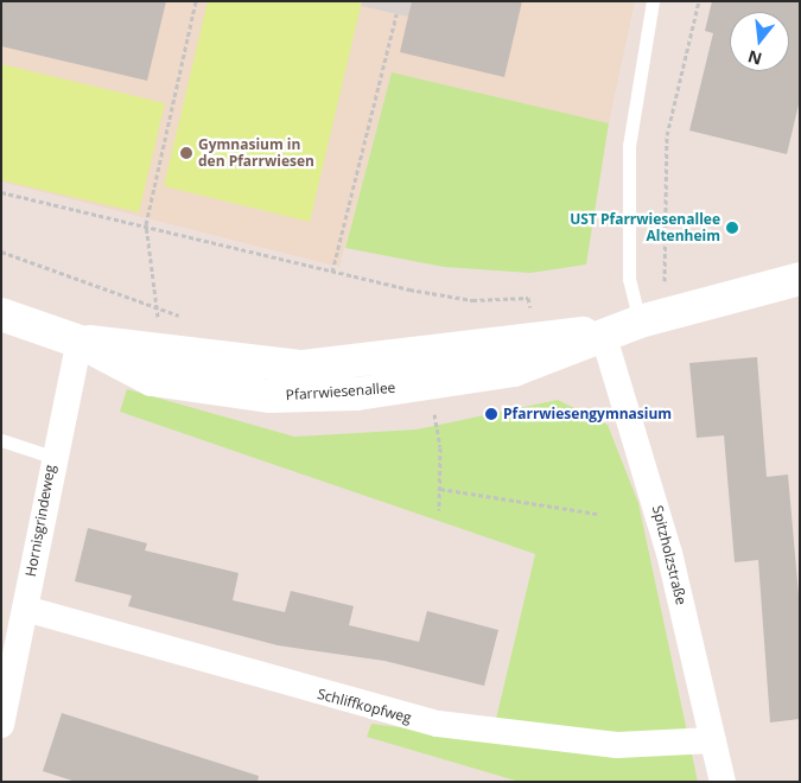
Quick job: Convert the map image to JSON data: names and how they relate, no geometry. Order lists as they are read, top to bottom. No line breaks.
{"streets":{"main road":["Pfarrwiesenallee"],"street":["Hornisgrindeweg","Spitzholzstraße","Schliffkopfweg"]},"crossings":[["Pfarrwiesenallee","Hornisgrindeweg"],["Pfarrwiesenallee","Spitzholzstraße"],["Hornisgrindeweg","Schliffkopfweg"],["Spitzholzstraße","Schliffkopfweg"]],"places":["Gymnasium in den Pfarrwiesen","UST Pfarrwiesenallee Altenheim","Pfarrwiesengymnasium"],"north":"bottom"}
